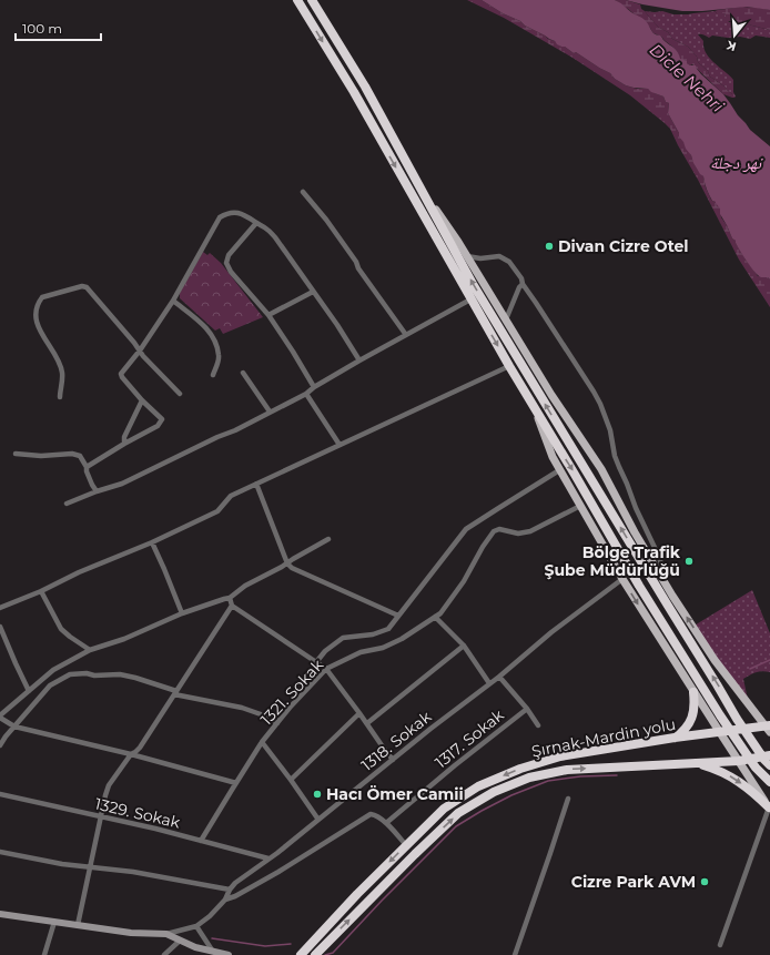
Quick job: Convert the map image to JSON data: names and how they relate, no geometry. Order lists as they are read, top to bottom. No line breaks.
{"streets":{"highway":["Şırnak-Mardin yolu"],"street":["1321. Sokak","1317. Sokak","1318. Sokak","1329. Sokak"]},"crossings":[["1321. Sokak","1329. Sokak"],["1318. Sokak","1329. Sokak"]],"water":["Dicle Nehri","نهر دجلة"],"places":["Divan Cizre Otel","Bölge Trafik Şube Müdürlüğü","Hacı Ömer Camii","Cizre Park AVM"],"scale_bar":"100 m","north":"bottom"}
